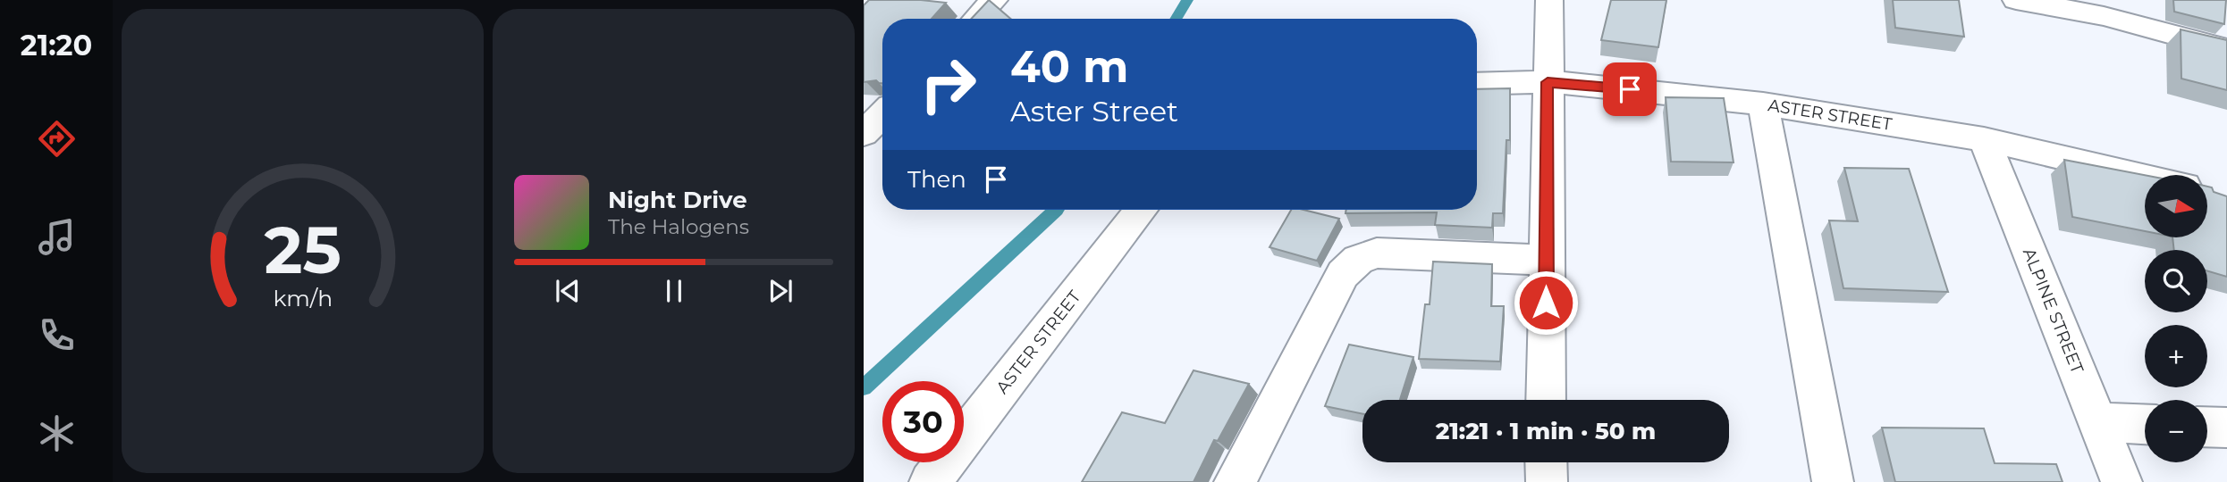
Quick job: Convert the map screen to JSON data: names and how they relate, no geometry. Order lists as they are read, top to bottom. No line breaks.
{"streets":{"street":["ASTER STREET","ALPINE STREET"]},"crossings":[["ASTER STREET","ALPINE STREET"]],"north":"right","page":{"tabs":"21:20","turn":["40 m","Aster Street"],"then":"Then","song":["Night Drive","The Halogens"],"map_buttons":["+","−"],"limit":"30","trip":"21:21 · 1 min · 50 m","gauge":["25","km/h"]}}
